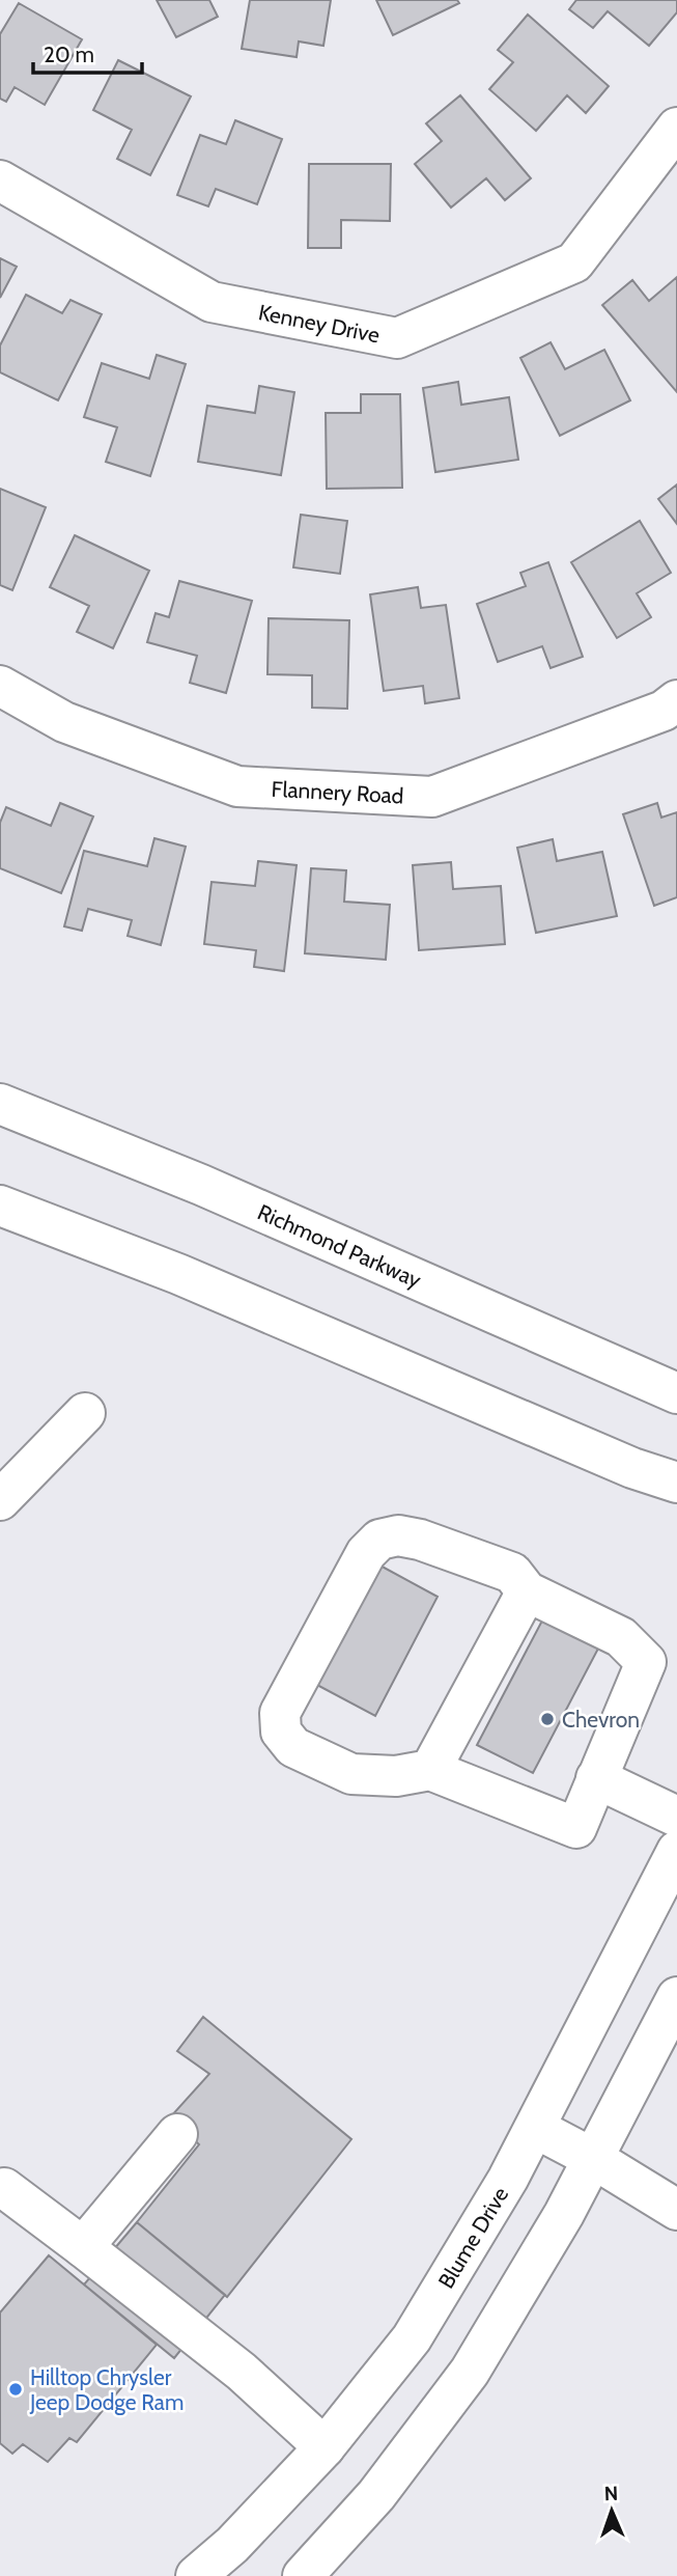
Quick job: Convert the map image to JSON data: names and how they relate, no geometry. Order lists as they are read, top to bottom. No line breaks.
{"streets":{"main road":["Kenney Drive","Flannery Road","Richmond Parkway","Blume Drive"]},"places":["Chevron","Hilltop Chrysler Jeep Dodge Ram"],"scale_bar":"20 m","north":"top"}
